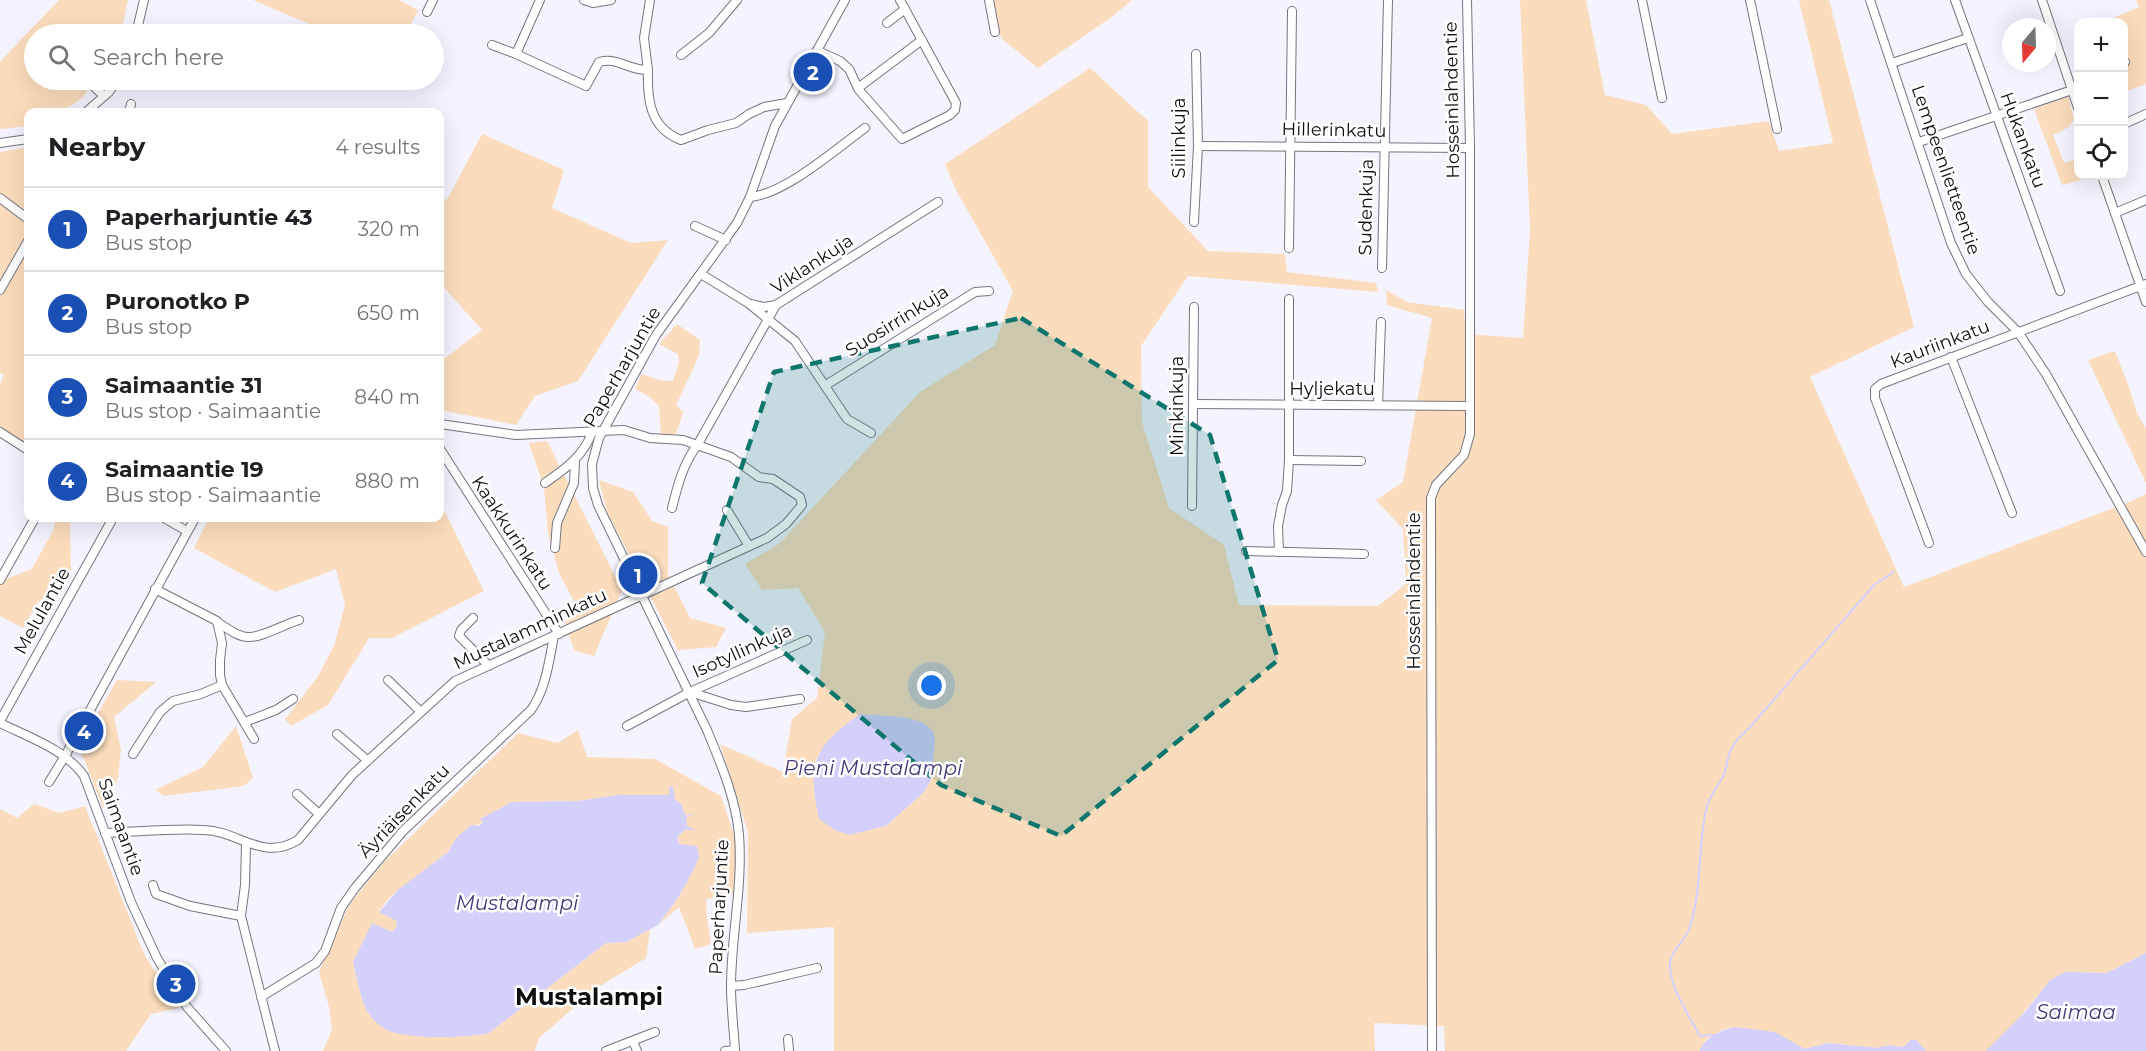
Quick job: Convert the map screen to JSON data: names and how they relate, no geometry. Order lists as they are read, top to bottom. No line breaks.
{"streets":{"street":["Hosseinlahdentie","Hillerinkatu","Siilinkuja","Hukankatu","Lempeenlietteentie","Sudenkuja","Viklankuja","Suosirrinkuja","Kauriinkatu","Paperharjuntie","Hyljekatu","Minkinkuja","Kaakkurinkatu","Melulantie","Mustalamminkatu","Isotyllinkuja","Äyriäisenkatu","Saimaantie"]},"crossings":[["Hosseinlahdentie","Hillerinkatu"],["Hosseinlahdentie","Hyljekatu"],["Hillerinkatu","Siilinkuja"],["Hillerinkatu","Sudenkuja"],["Lempeenlietteentie","Kauriinkatu"],["Viklankuja","Mustalamminkatu"],["Paperharjuntie","Mustalamminkatu"],["Paperharjuntie","Isotyllinkuja"],["Hyljekatu","Minkinkuja"],["Kaakkurinkatu","Mustalamminkatu"],["Kaakkurinkatu","Äyriäisenkatu"],["Mustalamminkatu","Äyriäisenkatu"],["Mustalamminkatu","Saimaantie"]],"districts":["Mustalampi"],"water":["Pieni Mustalampi","Mustalampi","Saimaa"],"north":"bottom","page":{"map_buttons":["+","−"],"search":"Search here","pins":["2","1","4","3"],"heading":["Nearby","4 results"],"list":[{"mark":"1","name":"Paperharjuntie 43","note":"Bus stop","value":"320 m"},{"mark":"2","name":"Puronotko P","note":"Bus stop","value":"650 m"},{"mark":"3","name":"Saimaantie 31","note":"Bus stop · Saimaantie","value":"840 m"},{"mark":"4","name":"Saimaantie 19","note":"Bus stop · Saimaantie","value":"880 m"}]}}
